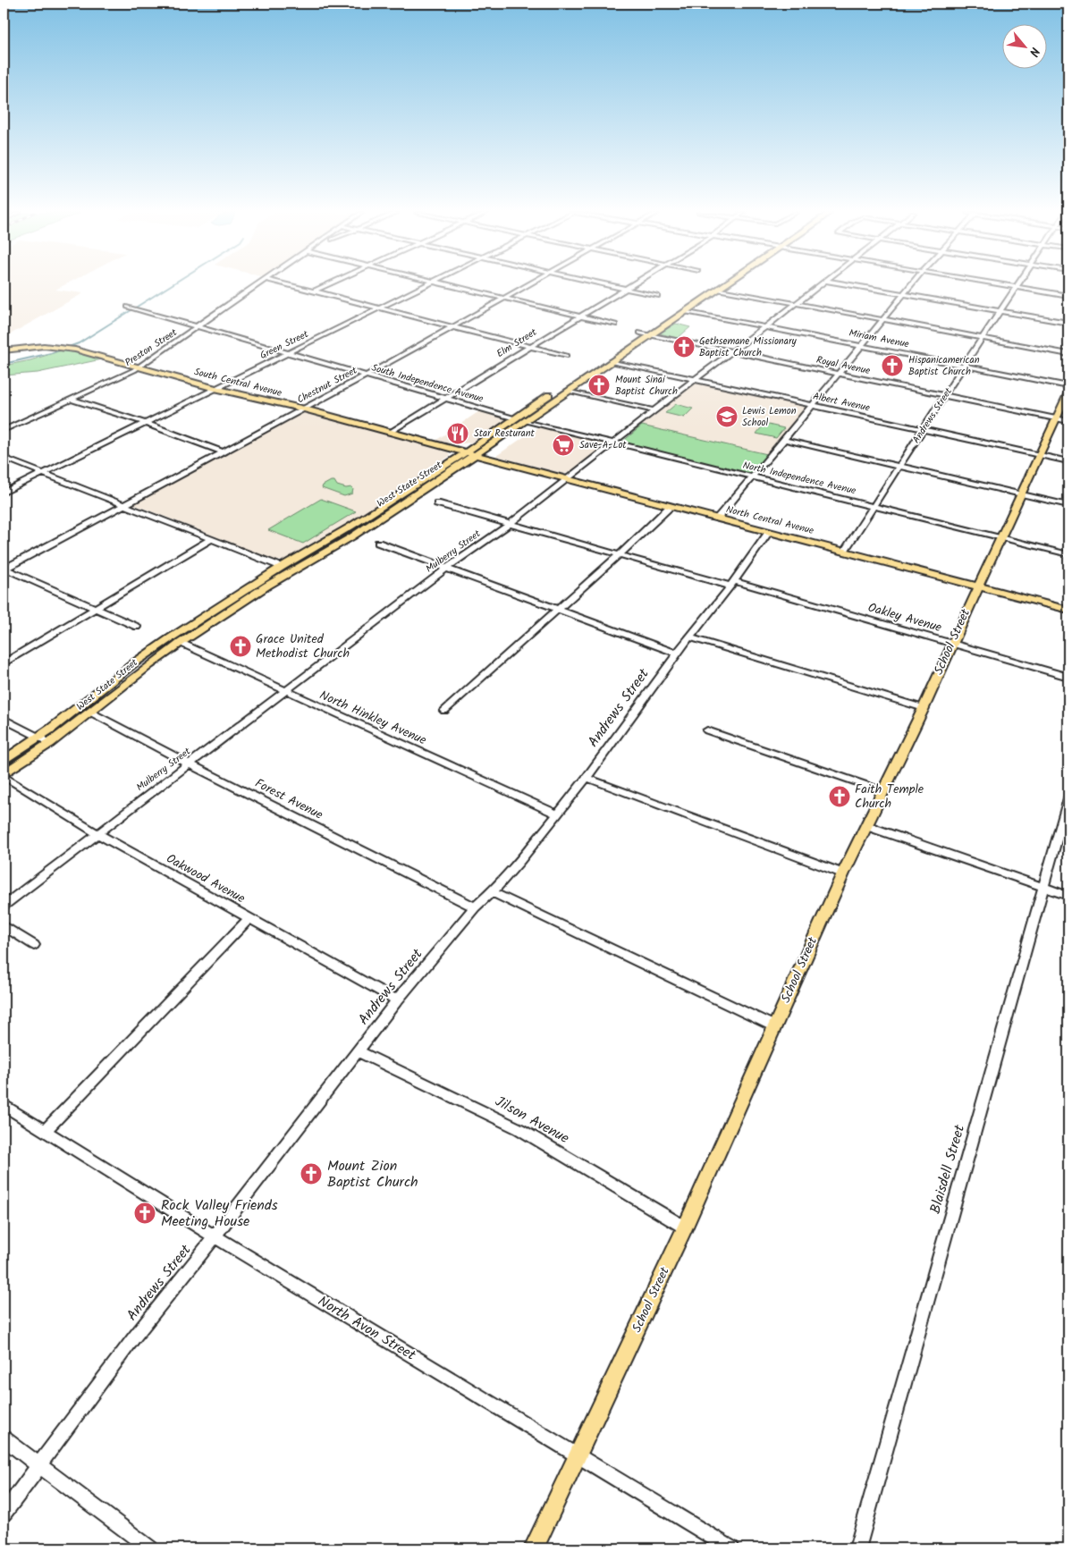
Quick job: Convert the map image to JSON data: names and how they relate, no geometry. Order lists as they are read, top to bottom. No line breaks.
{"streets":{"main road":["South Central Avenue","West State Street","North Central Avenue","School Street"],"street":["Miriam Avenue","Elm Street","Green Street","Preston Street","Royal Avenue","South Independence Avenue","Chestnut Street","Albert Avenue","Andrews Street","North Independence Avenue","Mulberry Street","Oakley Avenue","North Hinkley Avenue","Forest Avenue","Oakwood Avenue","Jilson Avenue","Blaisdell Street","North Avon Street"]},"crossings":[["Miriam Avenue","Andrews Street"],["Miriam Avenue","West State Street"],["Miriam Avenue","Mulberry Street"],["Elm Street","South Central Avenue"],["Elm Street","South Independence Avenue"],["Green Street","South Central Avenue"],["Green Street","South Independence Avenue"],["Preston Street","South Central Avenue"],["Preston Street","South Independence Avenue"],["Royal Avenue","Andrews Street"],["Royal Avenue","West State Street"],["Royal Avenue","Mulberry Street"],["Royal Avenue","School Street"],["South Central Avenue","Chestnut Street"],["South Central Avenue","West State Street"],["South Central Avenue","North Central Avenue"],["South Independence Avenue","Chestnut Street"],["South Independence Avenue","West State Street"],["Albert Avenue","Andrews Street"],["Albert Avenue","West State Street"],["Albert Avenue","Mulberry Street"],["Albert Avenue","School Street"],["Andrews Street","North Independence Avenue"],["Andrews Street","North Central Avenue"],["Andrews Street","Oakley Avenue"],["Andrews Street","North Hinkley Avenue"],["Andrews Street","Forest Avenue"],["Andrews Street","Oakwood Avenue"],["Andrews Street","Jilson Avenue"],["Andrews Street","North Avon Street"],["North Independence Avenue","West State Street"],["North Independence Avenue","Mulberry Street"],["North Independence Avenue","School Street"],["West State Street","North Central Avenue"],["West State Street","North Hinkley Avenue"],["West State Street","Forest Avenue"],["West State Street","Oakwood Avenue"],["North Central Avenue","Mulberry Street"],["North Central Avenue","School Street"],["Mulberry Street","Oakley Avenue"],["Mulberry Street","North Hinkley Avenue"],["Mulberry Street","Forest Avenue"],["Mulberry Street","Oakwood Avenue"],["Oakley Avenue","School Street"],["School Street","Jilson Avenue"],["School Street","North Avon Street"]],"places":{"church":["Gethsemane Missionary Baptist Church","Hispanicamerican Baptist Church","Mount Sinai Baptist Church","Grace United Methodist Church","Faith Temple Church","Mount Zion Baptist Church","Rock Valley Friends Meeting House"],"school or university":["Lewis Lemon School"],"restaurant":["Star Resturant"],"supermarket":["Save-A-Lot"]},"north":"bottom right"}
